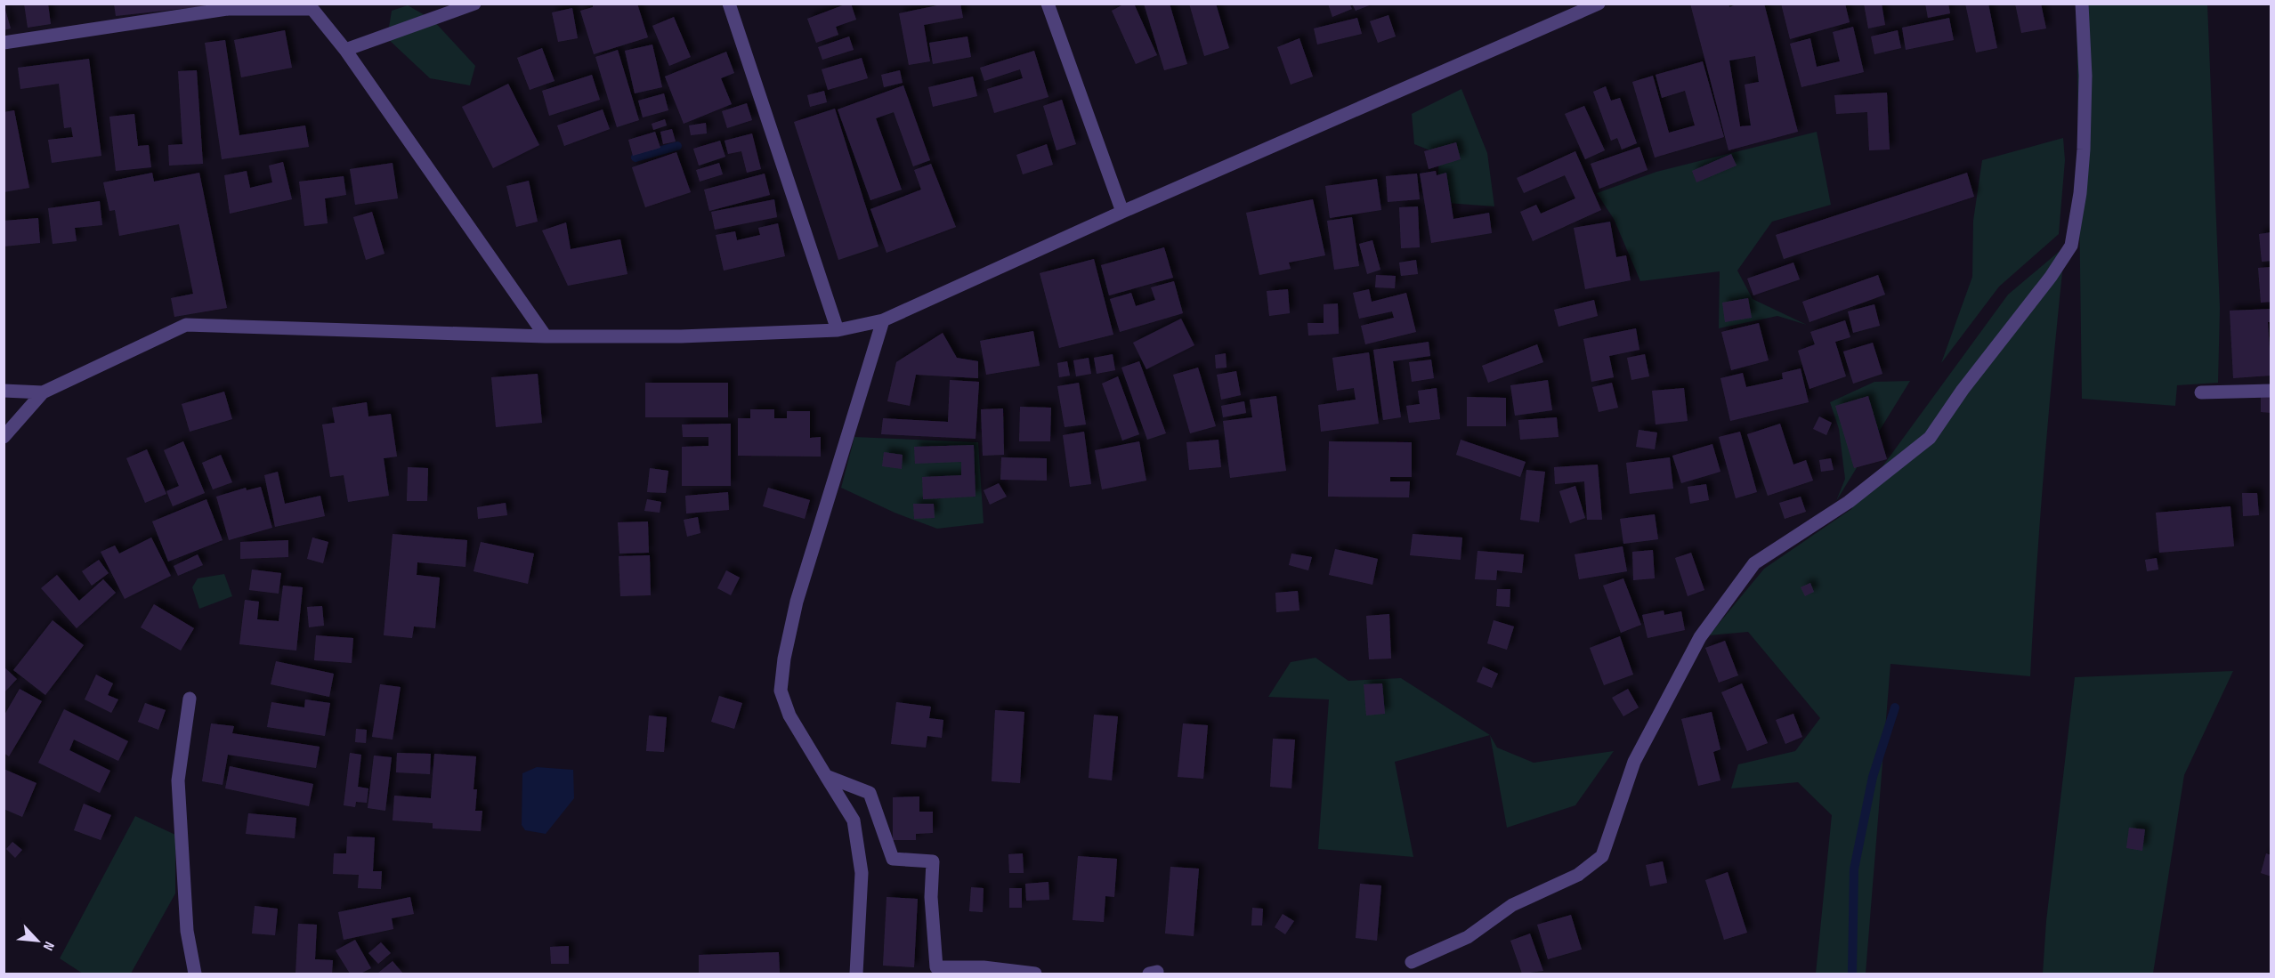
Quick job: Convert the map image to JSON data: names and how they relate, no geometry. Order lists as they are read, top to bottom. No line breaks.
{"north":"bottom right"}
